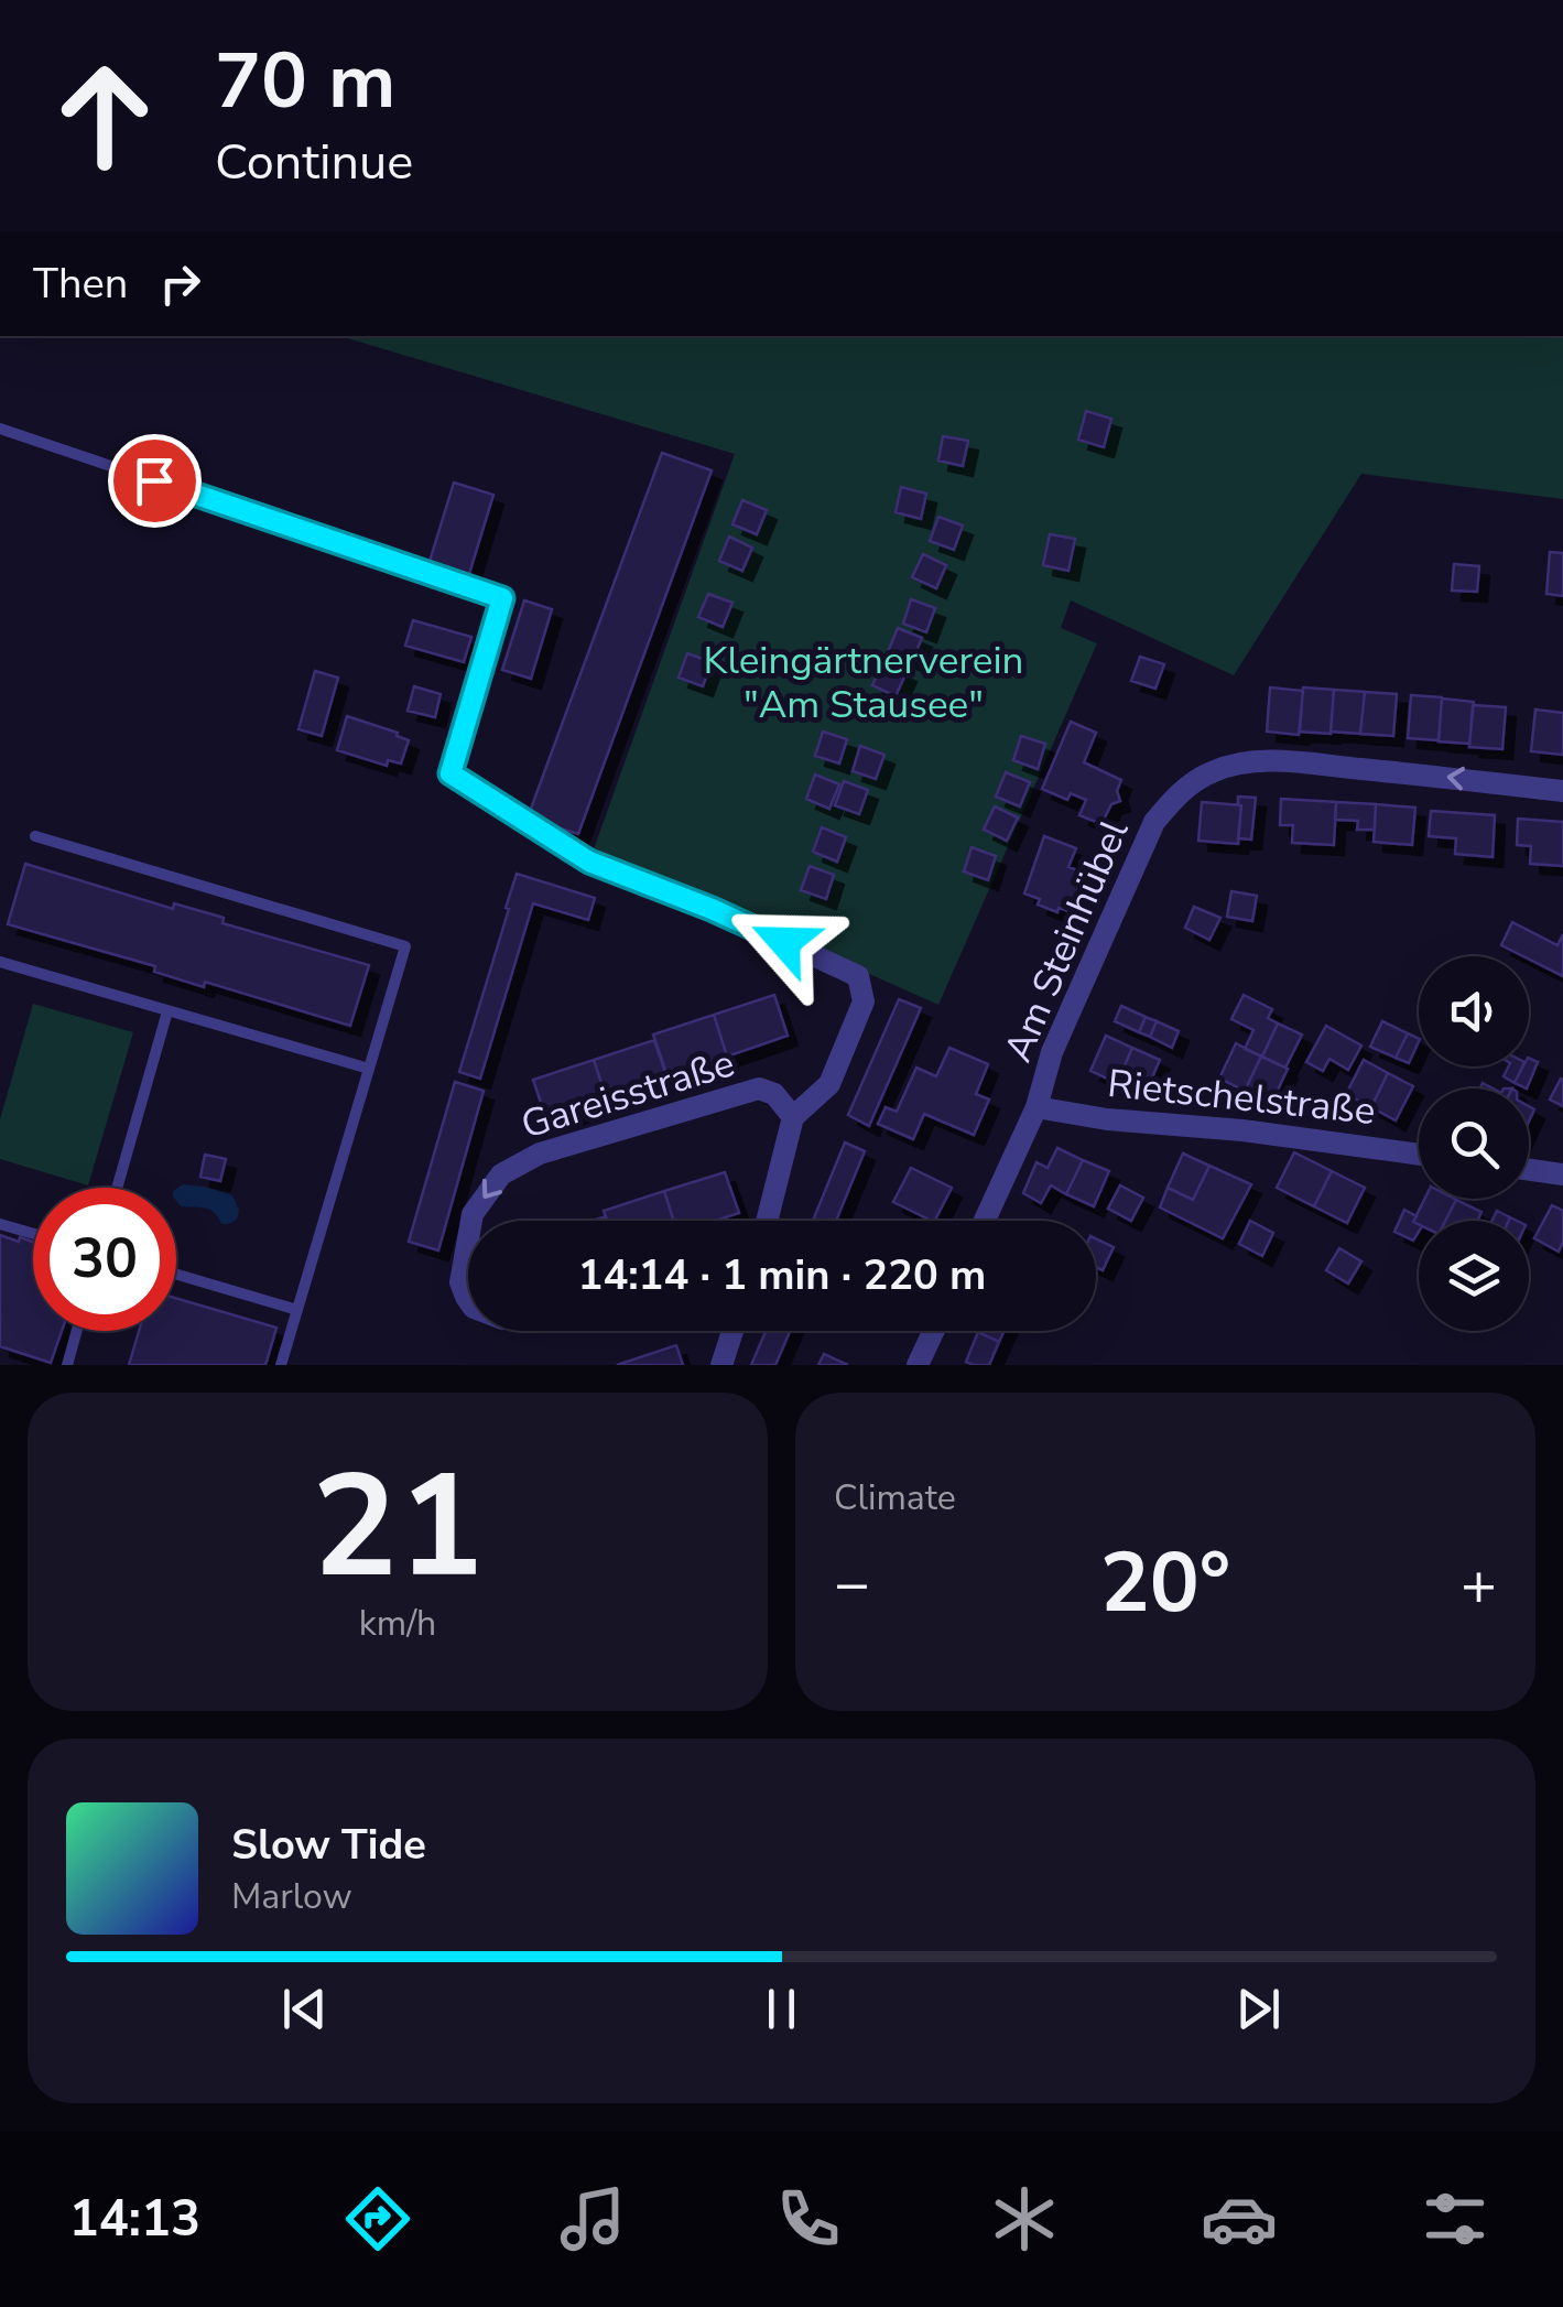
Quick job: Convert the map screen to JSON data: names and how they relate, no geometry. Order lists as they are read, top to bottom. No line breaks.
{"streets":{"street":["Am Steinhübel","Gareisstraße","Rietschelstraße"]},"crossings":[["Am Steinhübel","Rietschelstraße"]],"one_way":["Am Steinhübel","Gareisstraße"],"parks":["Kleingärtnerverein \"Am Stausee\""],"page":{"turn":["70 m","Continue"],"then":"Then","limit":"30","trip":"14:14 · 1 min · 220 m","tile":[["21","km/h"],"Climate"],"heat":["−","20°","+"],"song":["Slow Tide","Marlow"],"tabs":"14:13"}}
